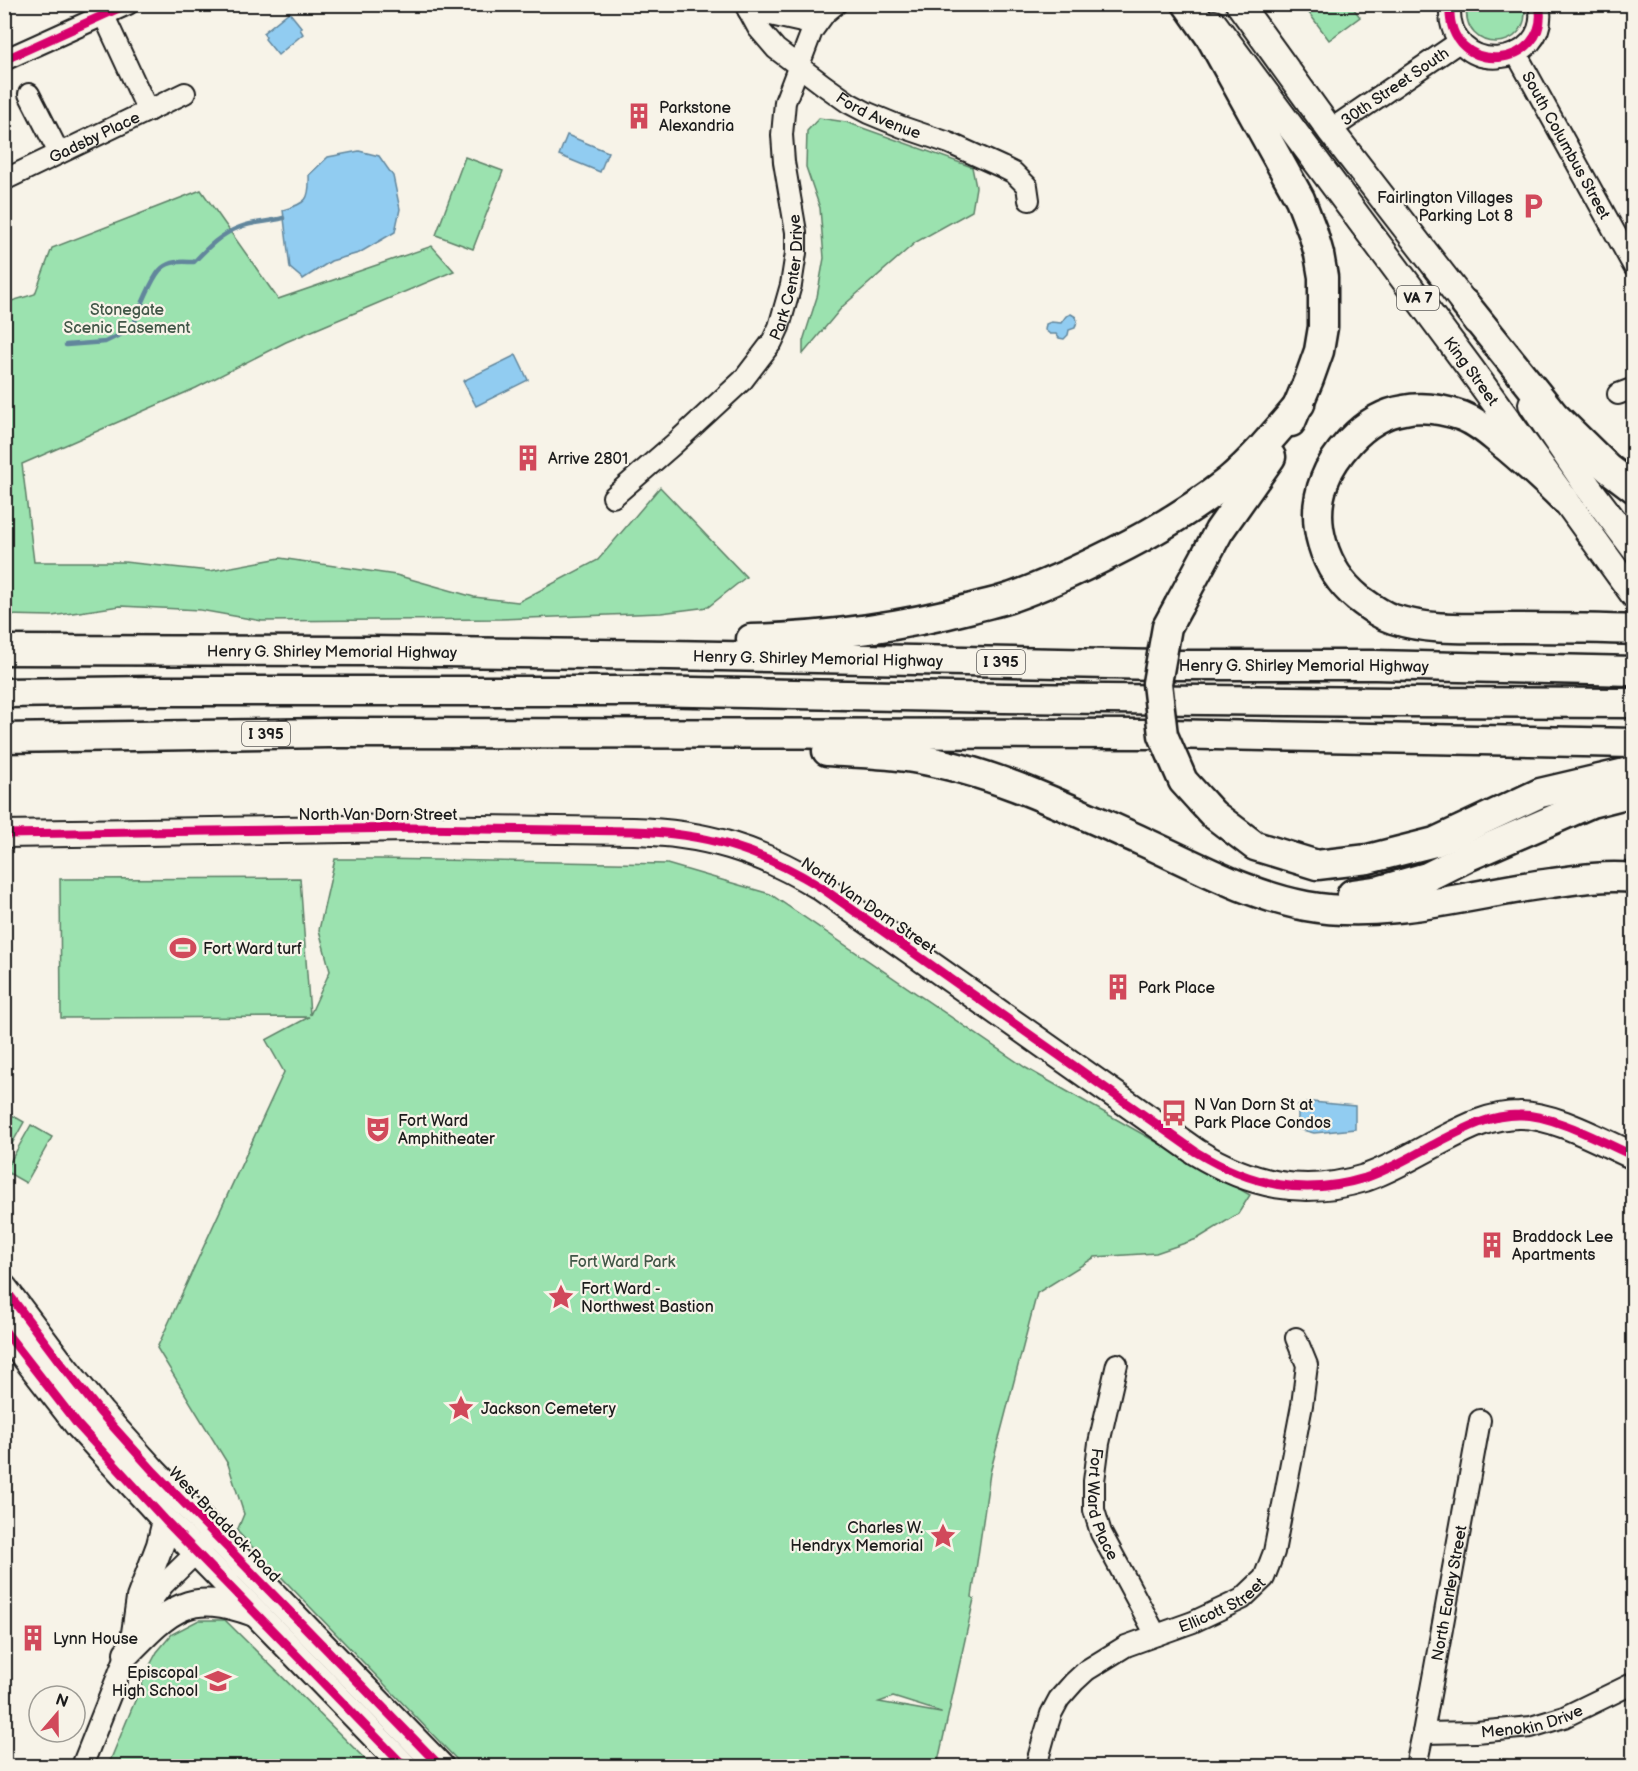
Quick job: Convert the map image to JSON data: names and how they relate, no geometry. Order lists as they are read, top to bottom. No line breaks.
{"streets":{"highway":["Henry G. Shirley Memorial Highway","I 395"],"main road":["VA 7","King Street","North Van Dorn Street","West Braddock Road"],"street":["30th Street South","Ford Avenue","Gadsby Place","South Columbus Street","Park Center Drive","Fort Ward Place","North Earley Street","Ellicott Street","Menokin Drive"]},"crossings":[["30th Street South","King Street"],["Ford Avenue","Park Center Drive"],["Fort Ward Place","Ellicott Street"],["North Earley Street","Menokin Drive"]],"parks":["Stonegate Scenic Easement","Fort Ward Park"],"places":{"building":["Parkstone Alexandria","Arrive 2801","Park Place","Braddock Lee Apartments","Lynn House"],"parking":["Fairlington Villages Parking Lot 8"],"sports":["Fort Ward turf"],"bus stop":["N Van Dorn St at Park Place Condos"],"theatre":["Fort Ward Amphitheater"],"place":["Fort Ward - Northwest Bastion","Jackson Cemetery","Charles W. Hendryx Memorial"],"school or university":["Episcopal High School"]},"north":"top"}
